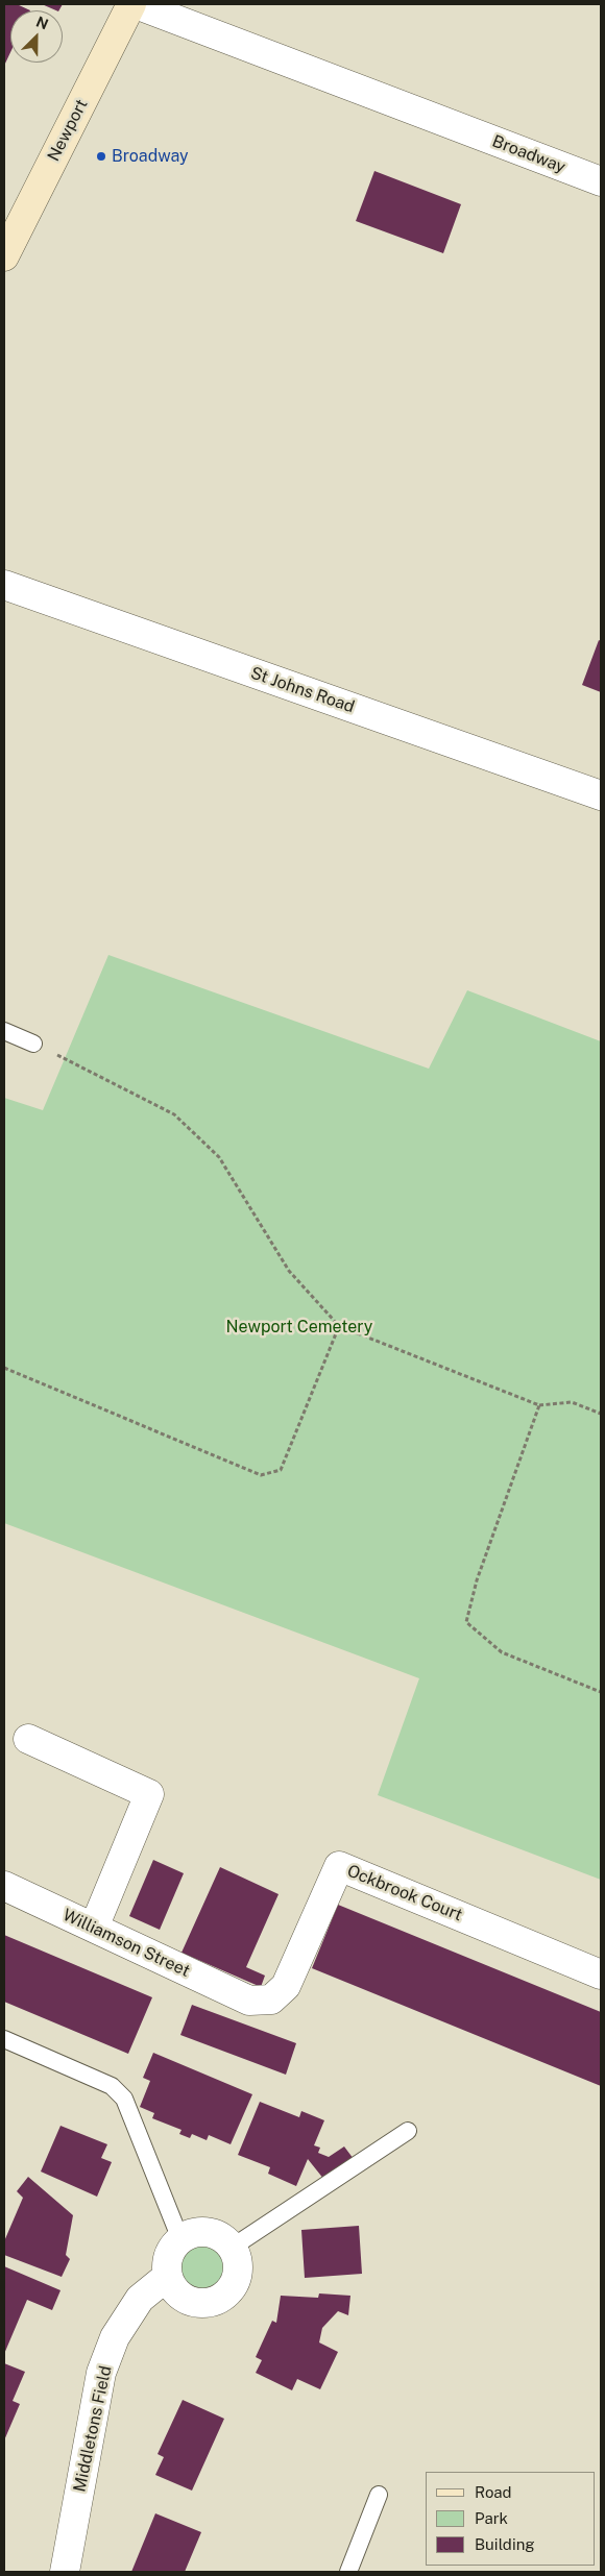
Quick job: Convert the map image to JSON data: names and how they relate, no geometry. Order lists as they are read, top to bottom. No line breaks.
{"streets":{"street":["Newport","Broadway","St Johns Road","Ockbrook Court","Williamson Street","Middletons Field"]},"crossings":[["Ockbrook Court","Williamson Street"]],"parks":["Newport Cemetery"],"places":["Broadway"],"legend":["Road","Park","Building"],"north":"top right"}
